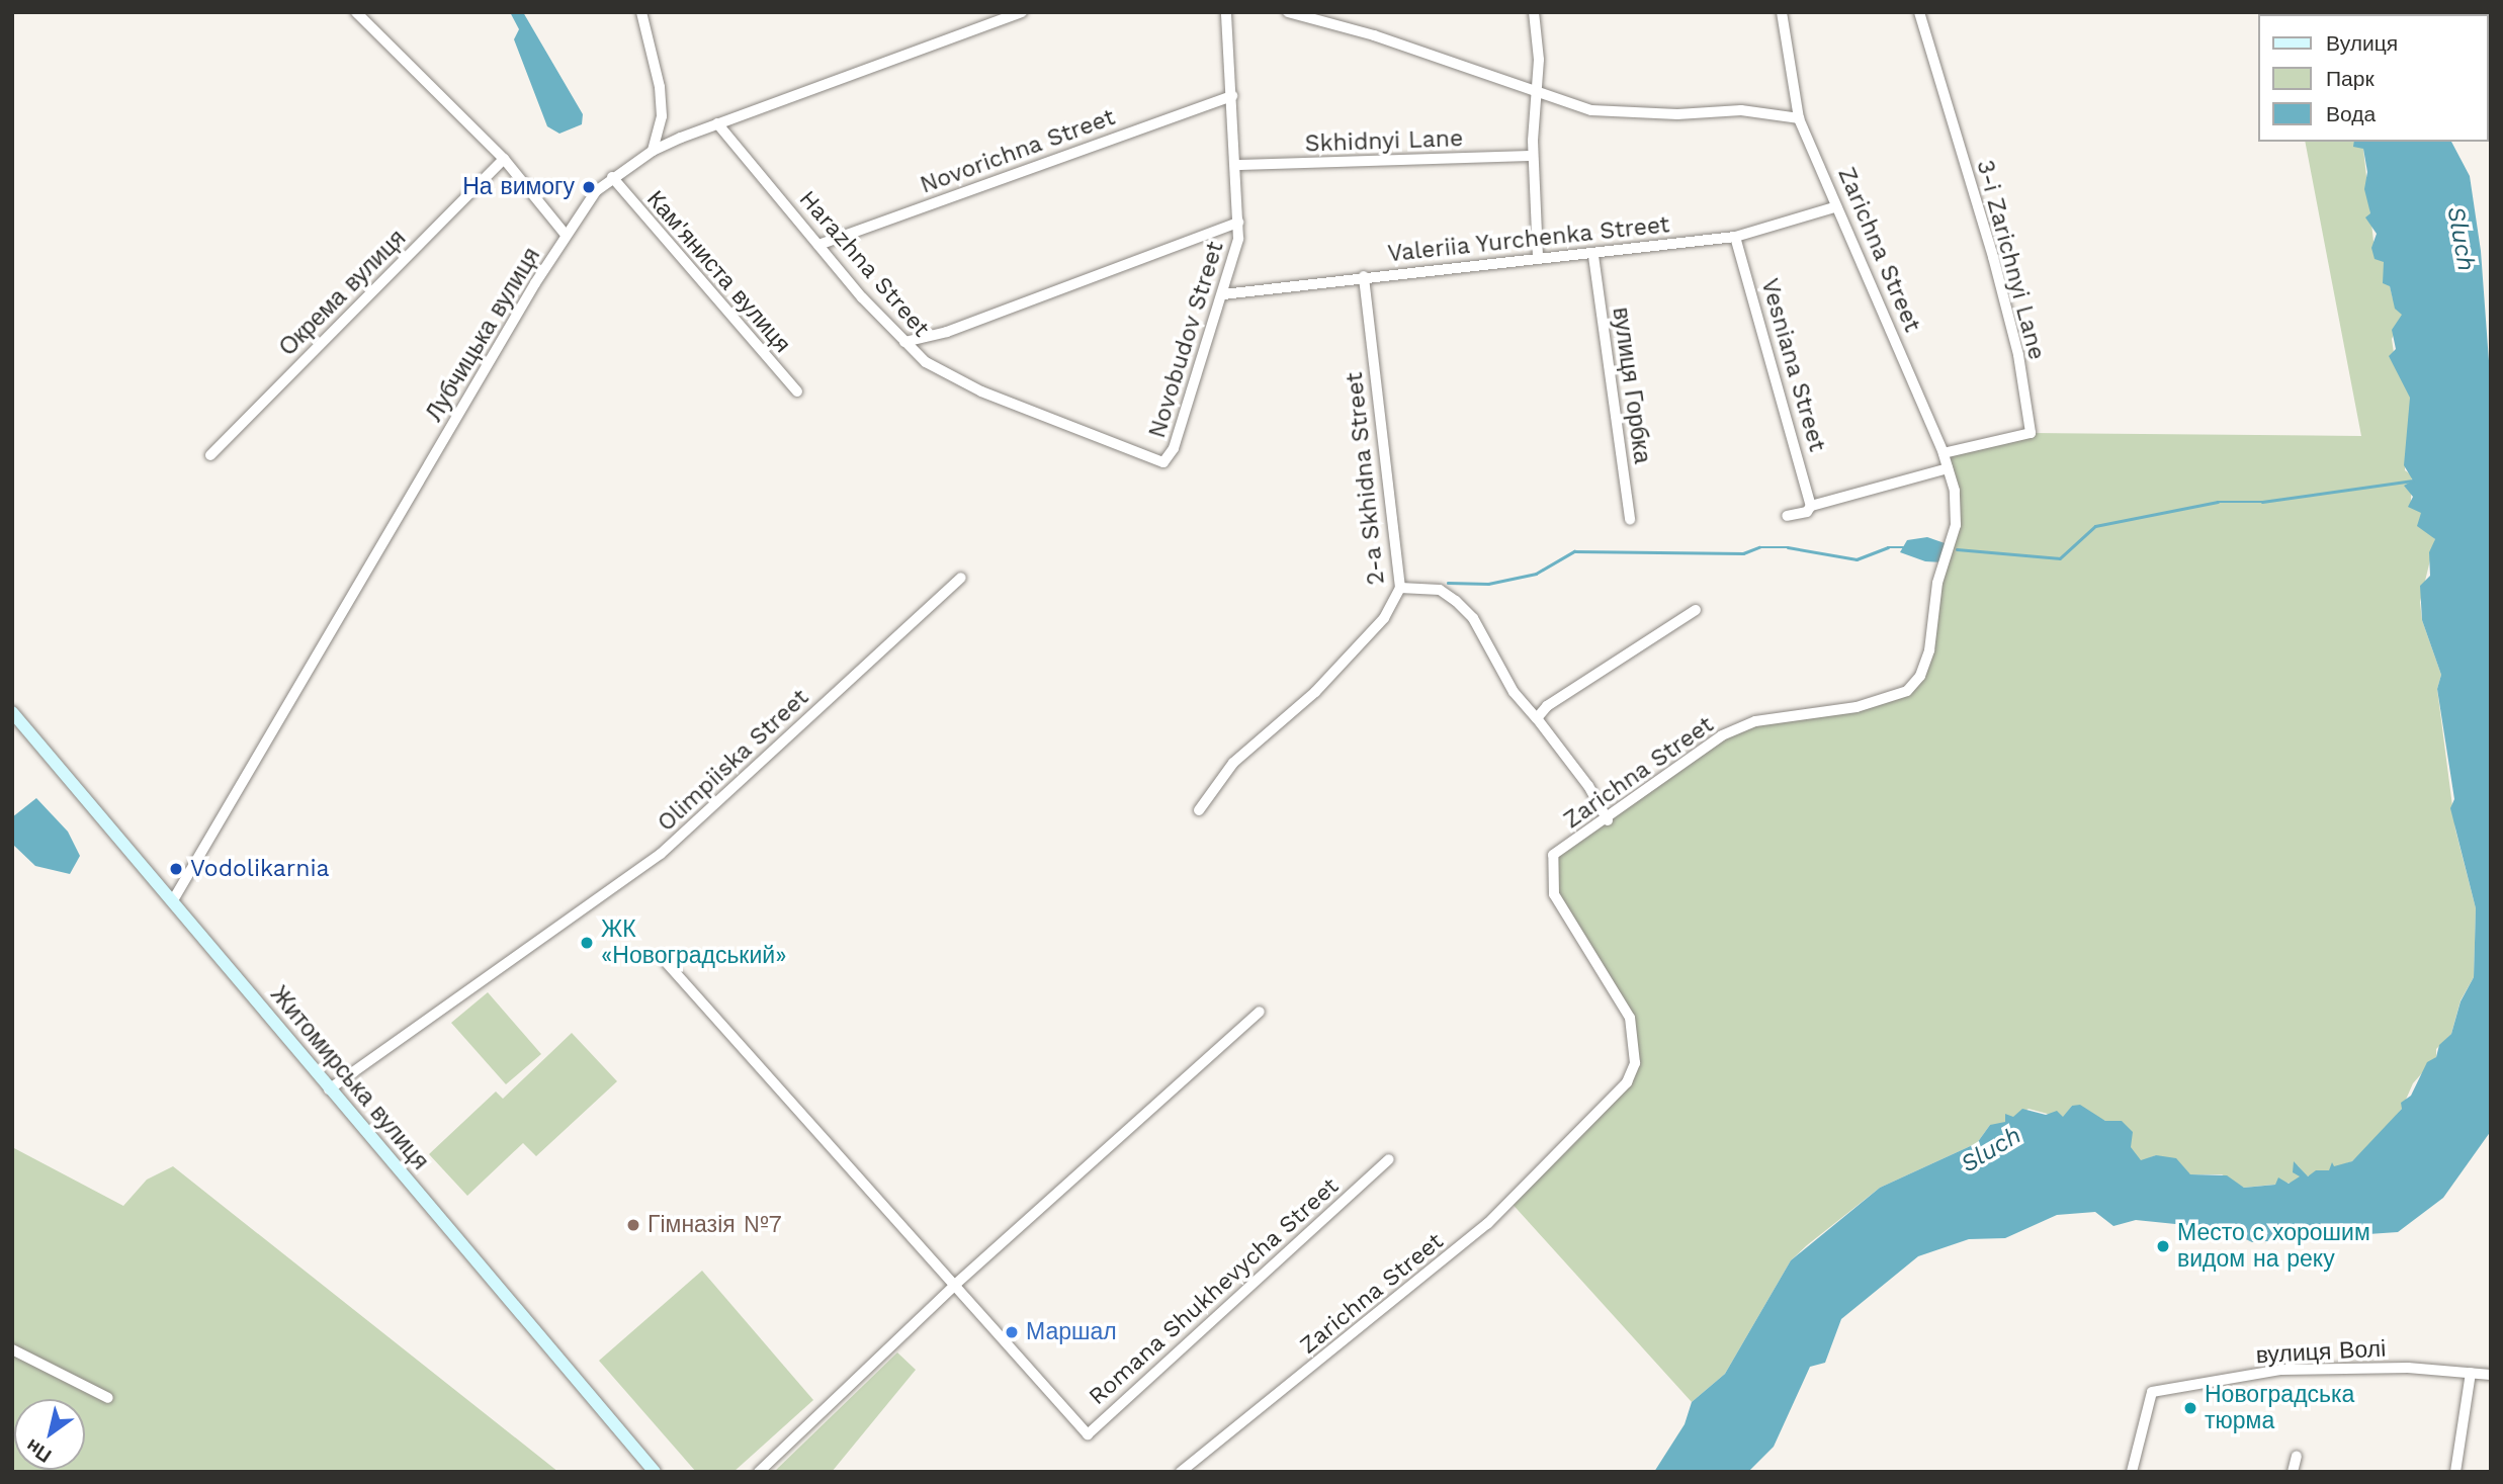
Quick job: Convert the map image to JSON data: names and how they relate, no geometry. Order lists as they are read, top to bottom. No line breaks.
{"streets":{"main road":["Житомирська вулиця"],"street":["Skhidnyi Lane","Novorichna Street","Valeriia Yurchenka Street","Zarichna Street","3-i Zarichnyi Lane","Harazhna Street","Кам'яниста вулиця","Окрема вулиця","Лубчицька вулиця","Novobudov Street","Vesniana Street","вулиця Горбка","2-a Skhidna Street","Olimpiiska Street","Romana Shukhevycha Street","вулиця Волі"]},"crossings":[["Skhidnyi Lane","Novobudov Street"],["Novorichna Street","Harazhna Street"],["Novorichna Street","Novobudov Street"],["Valeriia Yurchenka Street","Zarichna Street"],["Valeriia Yurchenka Street","Novobudov Street"],["Valeriia Yurchenka Street","Vesniana Street"],["Valeriia Yurchenka Street","вулиця Горбка"],["Valeriia Yurchenka Street","2-a Skhidna Street"],["Zarichna Street","3-i Zarichnyi Lane"],["Harazhna Street","Лубчицька вулиця"],["Harazhna Street","Novobudov Street"],["Кам'яниста вулиця","Лубчицька вулиця"],["Лубчицька вулиця","Житомирська вулиця"],["Olimpiiska Street","Житомирська вулиця"]],"water":["Sluch"],"places":["На вимогу","Vodolikarnia","ЖК «Новоградський»","Гімназія №7","Место с хорошим видом на реку","Маршал","Новоградська тюрма"],"legend":["Вулиця","Парк","Вода"],"north":"bottom left"}
